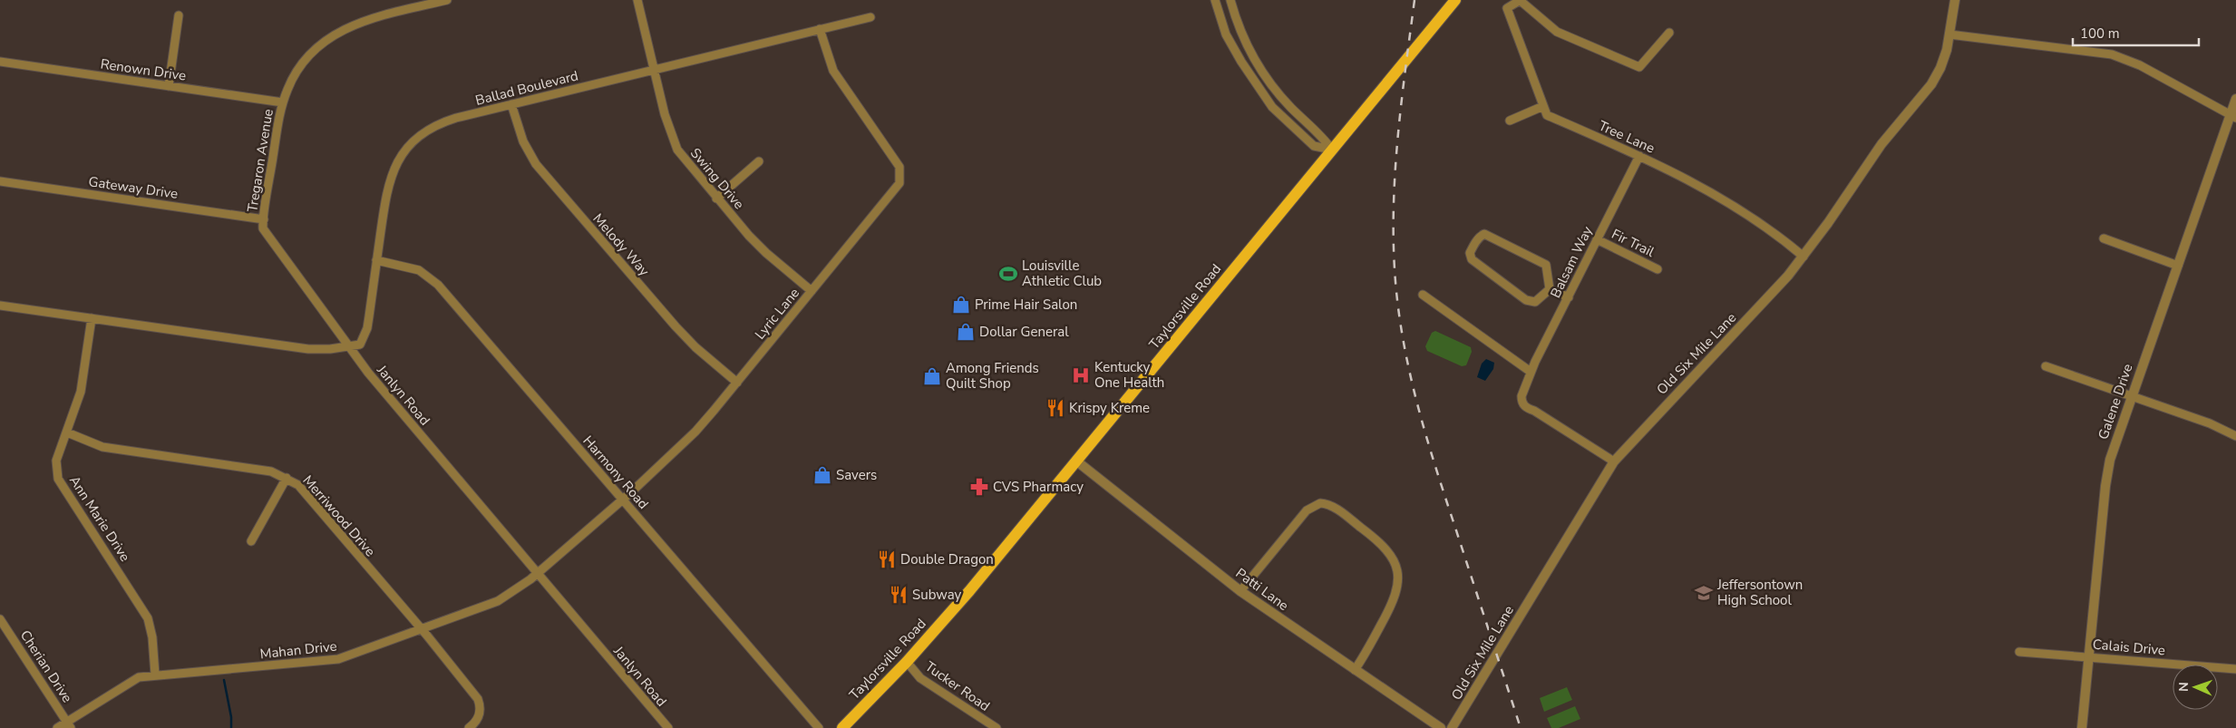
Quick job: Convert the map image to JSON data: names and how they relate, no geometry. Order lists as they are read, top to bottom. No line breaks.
{"streets":{"main road":["Taylorsville Road"],"street":["Renown Drive","Ballad Boulevard","Tree Lane","Tregaron Avenue","Swing Drive","Gateway Drive","Fir Trail","Melody Way","Balsam Way","Lyric Lane","Old Six Mile Lane","Janlyn Road","Galene Drive","Harmony Road","Merriwood Drive","Ann Marie Drive","Patti Lane","Calais Drive","Mahan Drive","Cherian Drive","Tucker Road"]},"crossings":[["Renown Drive","Tregaron Avenue"],["Ballad Boulevard","Tregaron Avenue"],["Ballad Boulevard","Swing Drive"],["Ballad Boulevard","Melody Way"],["Ballad Boulevard","Lyric Lane"],["Ballad Boulevard","Janlyn Road"],["Ballad Boulevard","Harmony Road"],["Tree Lane","Balsam Way"],["Tree Lane","Old Six Mile Lane"],["Tregaron Avenue","Gateway Drive"],["Tregaron Avenue","Janlyn Road"],["Swing Drive","Lyric Lane"],["Fir Trail","Balsam Way"],["Melody Way","Lyric Lane"],["Balsam Way","Old Six Mile Lane"],["Taylorsville Road","Patti Lane"],["Taylorsville Road","Tucker Road"],["Lyric Lane","Janlyn Road"],["Lyric Lane","Harmony Road"],["Lyric Lane","Mahan Drive"],["Janlyn Road","Mahan Drive"],["Galene Drive","Calais Drive"],["Merriwood Drive","Ann Marie Drive"],["Merriwood Drive","Mahan Drive"],["Ann Marie Drive","Mahan Drive"],["Mahan Drive","Cherian Drive"]],"places":{"sports":["Louisville Athletic Club"],"shop":["Prime Hair Salon","Dollar General","Among Friends Quilt Shop","Savers"],"hospital":["Kentucky One Health"],"restaurant":["Krispy Kreme","Double Dragon","Subway"],"pharmacy":["CVS Pharmacy"],"school or university":["Jeffersontown High School"]},"scale_bar":"100 m","north":"left"}
